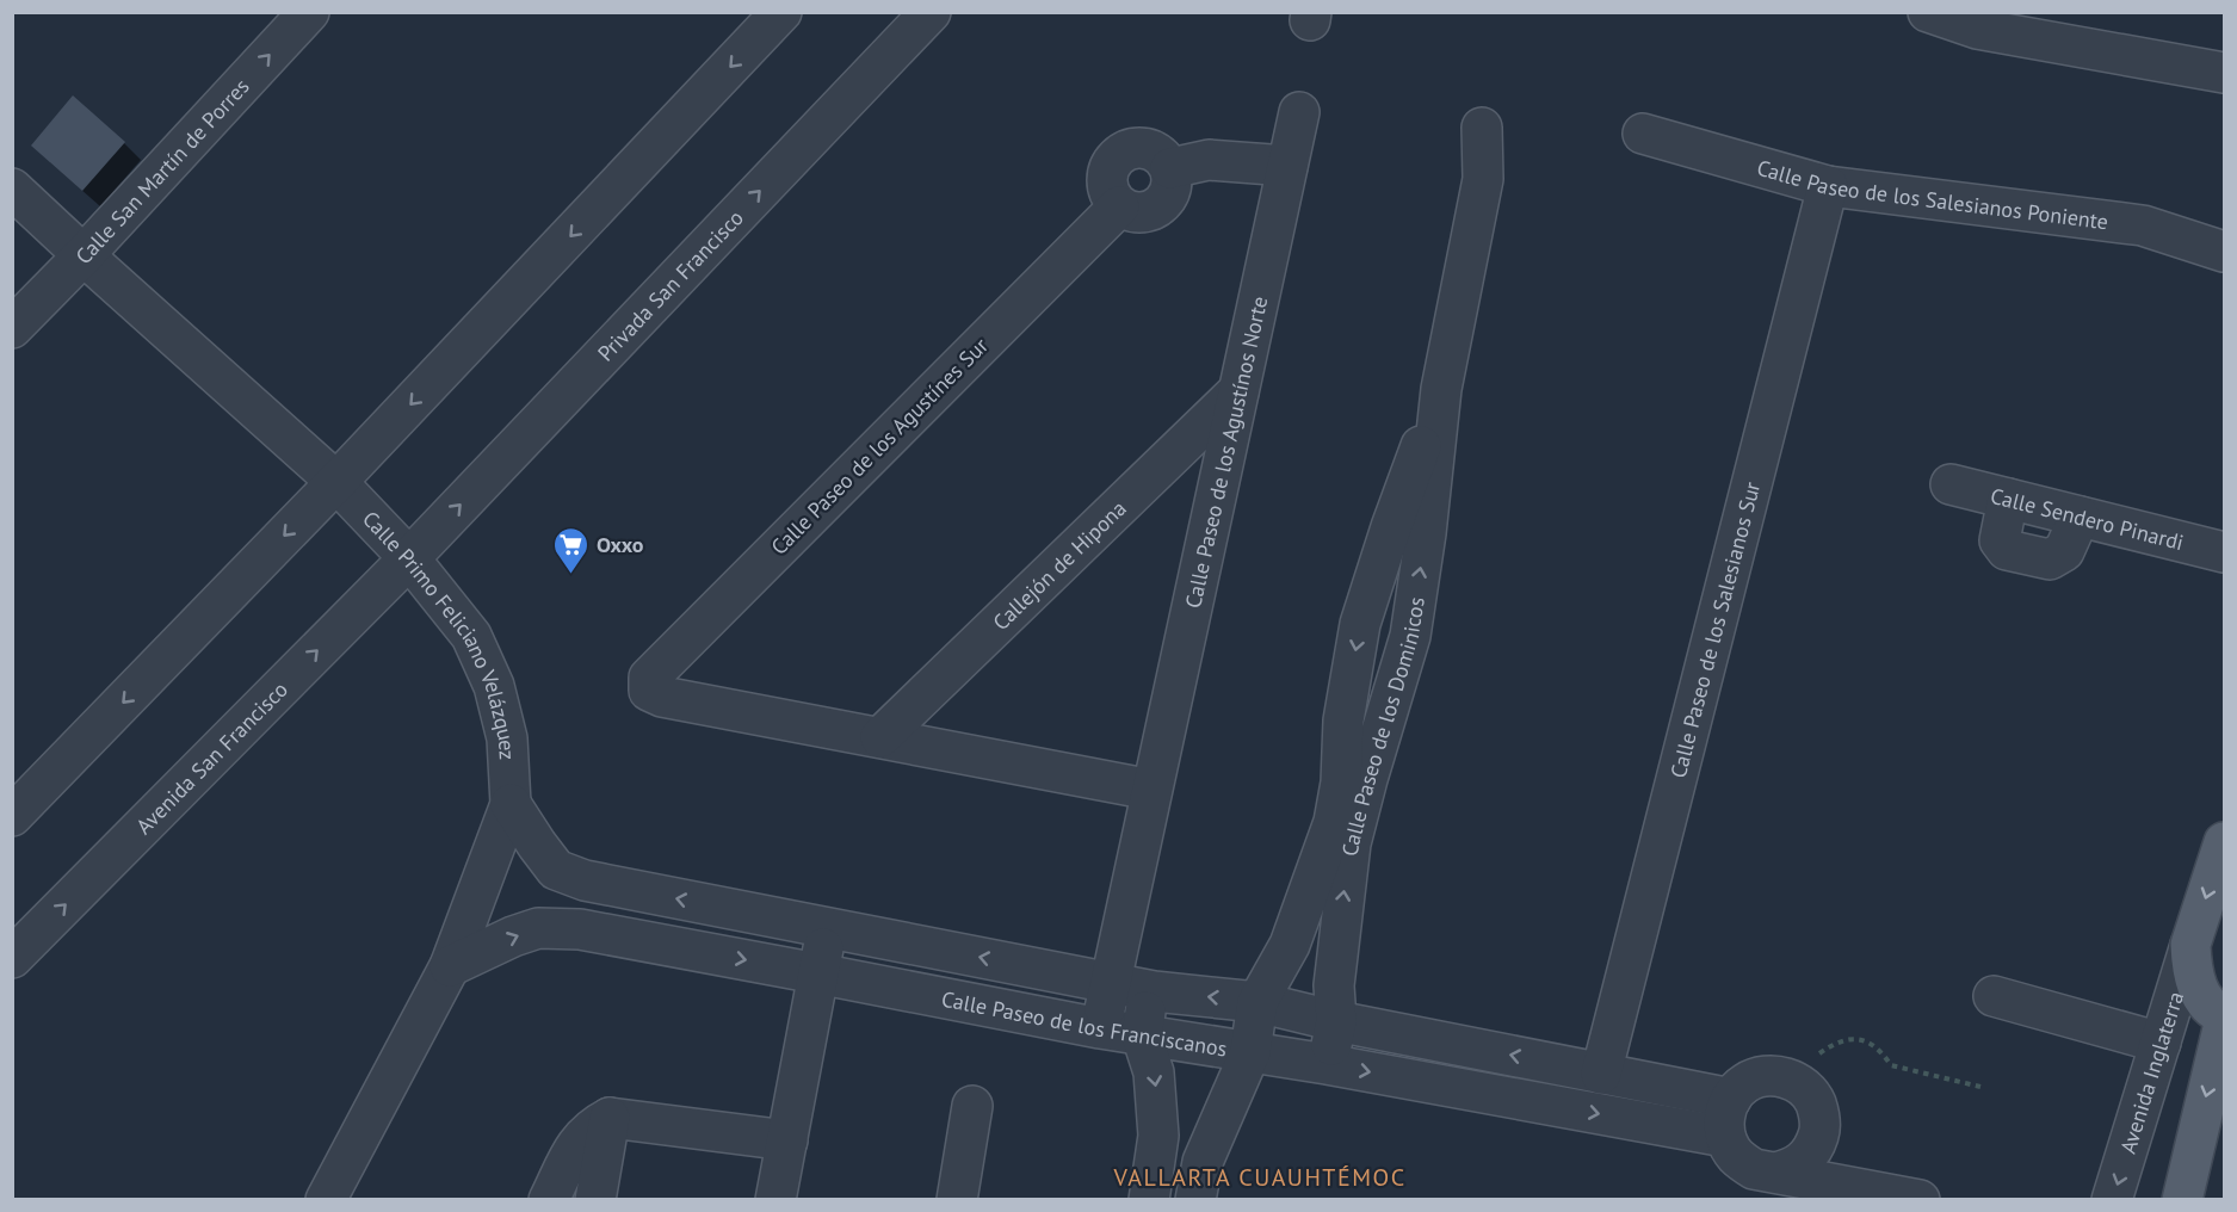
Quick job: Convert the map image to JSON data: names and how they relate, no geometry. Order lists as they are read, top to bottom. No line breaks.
{"streets":{"street":["Calle San Martín de Porres","Calle Paseo de los Salesianos Poniente","Privada San Francisco","Calle Paseo de los Agustínes Sur","Calle Paseo de los Agustínos Norte","Calle Sendero Pinardi","Callejón de Hipona","Calle Paseo de los Salesianos Sur","Calle Primo Feliciano Velázquez","Calle Paseo de los Dominicos","Avenida San Francisco","Calle Paseo de los Franciscanos","Avenida Inglaterra"]},"crossings":[["Calle San Martín de Porres","Calle Primo Feliciano Velázquez"],["Calle Paseo de los Salesianos Poniente","Calle Paseo de los Salesianos Sur"],["Privada San Francisco","Calle Primo Feliciano Velázquez"],["Privada San Francisco","Avenida San Francisco"],["Calle Paseo de los Agustínes Sur","Callejón de Hipona"],["Calle Paseo de los Agustínos Norte","Callejón de Hipona"],["Calle Paseo de los Agustínos Norte","Calle Paseo de los Franciscanos"],["Calle Paseo de los Salesianos Sur","Calle Paseo de los Franciscanos"],["Calle Primo Feliciano Velázquez","Avenida San Francisco"],["Calle Primo Feliciano Velázquez","Calle Paseo de los Franciscanos"],["Calle Paseo de los Dominicos","Calle Paseo de los Franciscanos"]],"one_way":["Avenida Inglaterra"],"districts":["VALLARTA CUAUHTÉMOC"],"places":{"supermarket":["Oxxo"]}}
